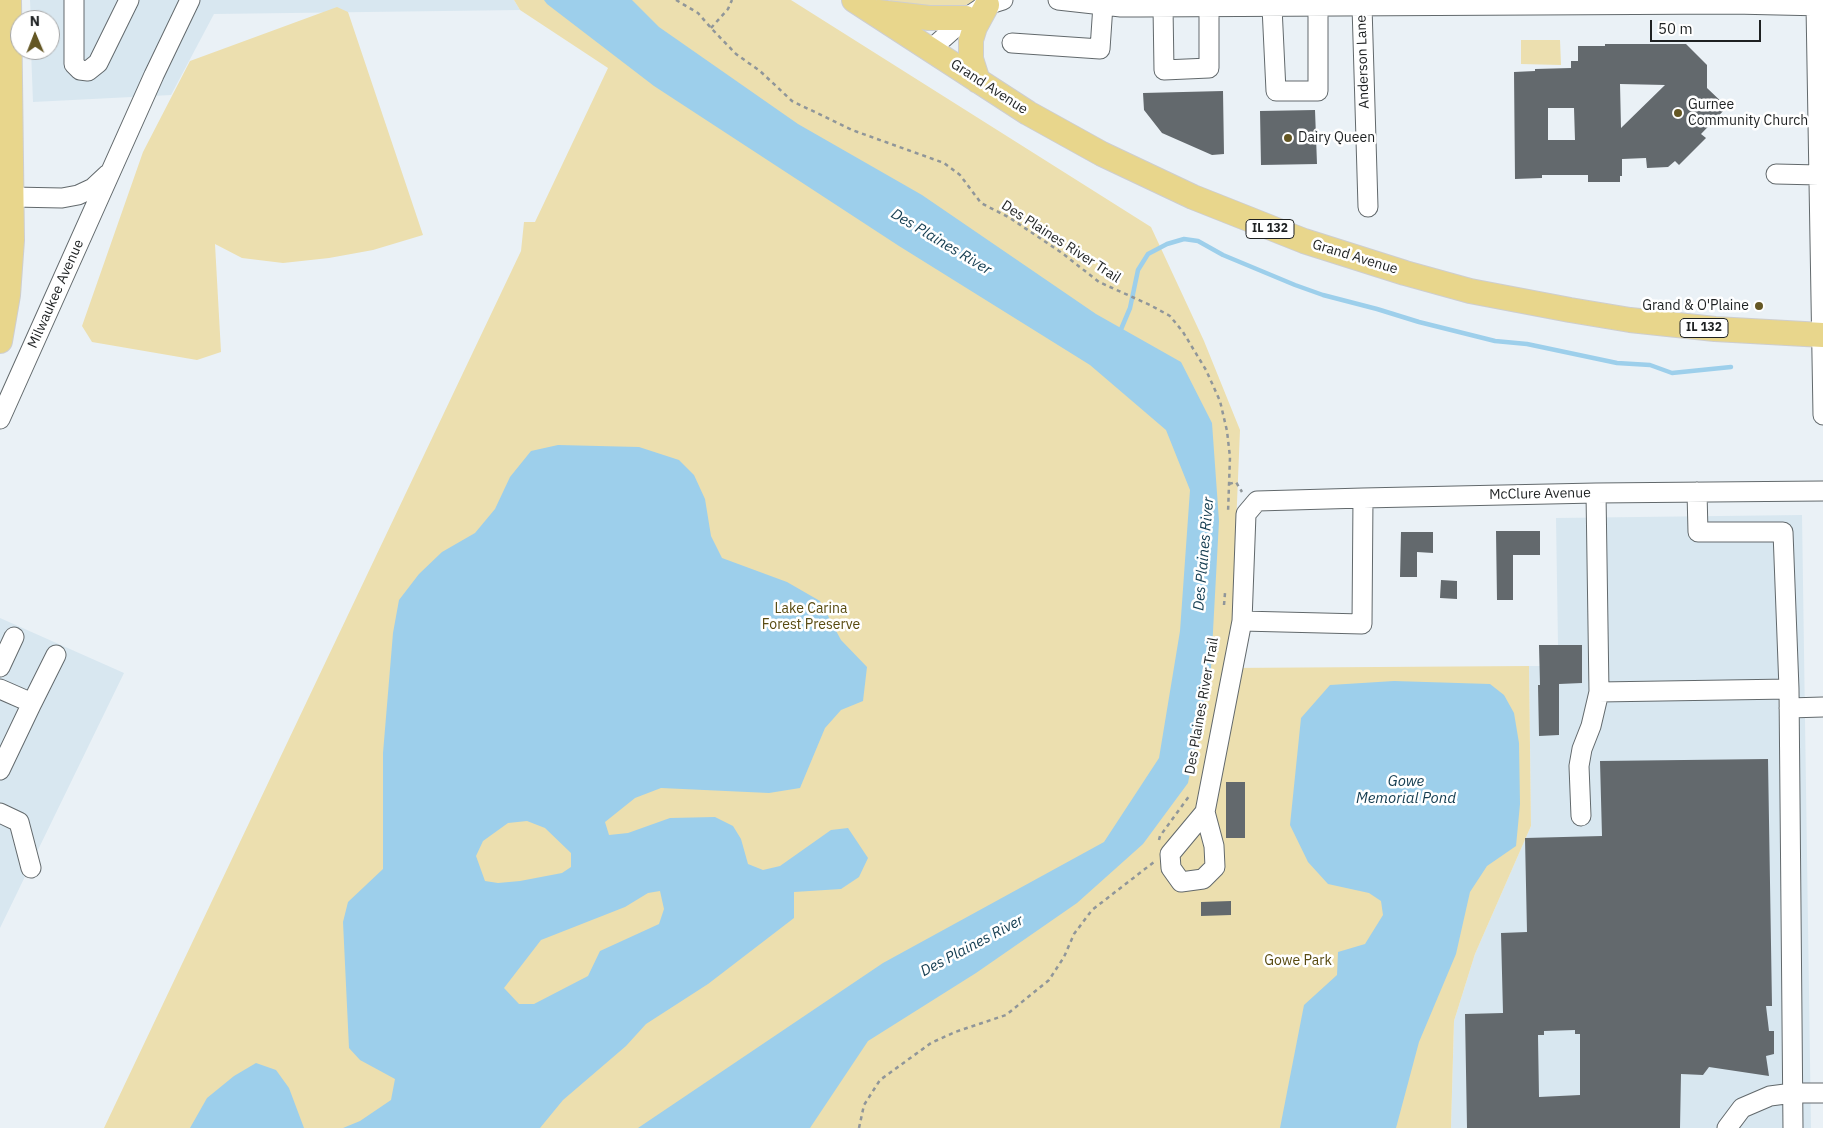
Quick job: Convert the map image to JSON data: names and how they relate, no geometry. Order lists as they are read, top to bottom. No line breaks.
{"streets":{"main road":["Grand Avenue","IL 132"],"street":["Anderson Lane","Milwaukee Avenue","McClure Avenue"],"path":["Des Plaines River Trail"]},"water":["Des Plaines River","Gowe Memorial Pond"],"parks":["Lake Carina Forest Preserve","Gowe Park"],"places":["Gurnee Community Church","Dairy Queen","Grand & O'Plaine"],"scale_bar":"50 m","north":"top"}
